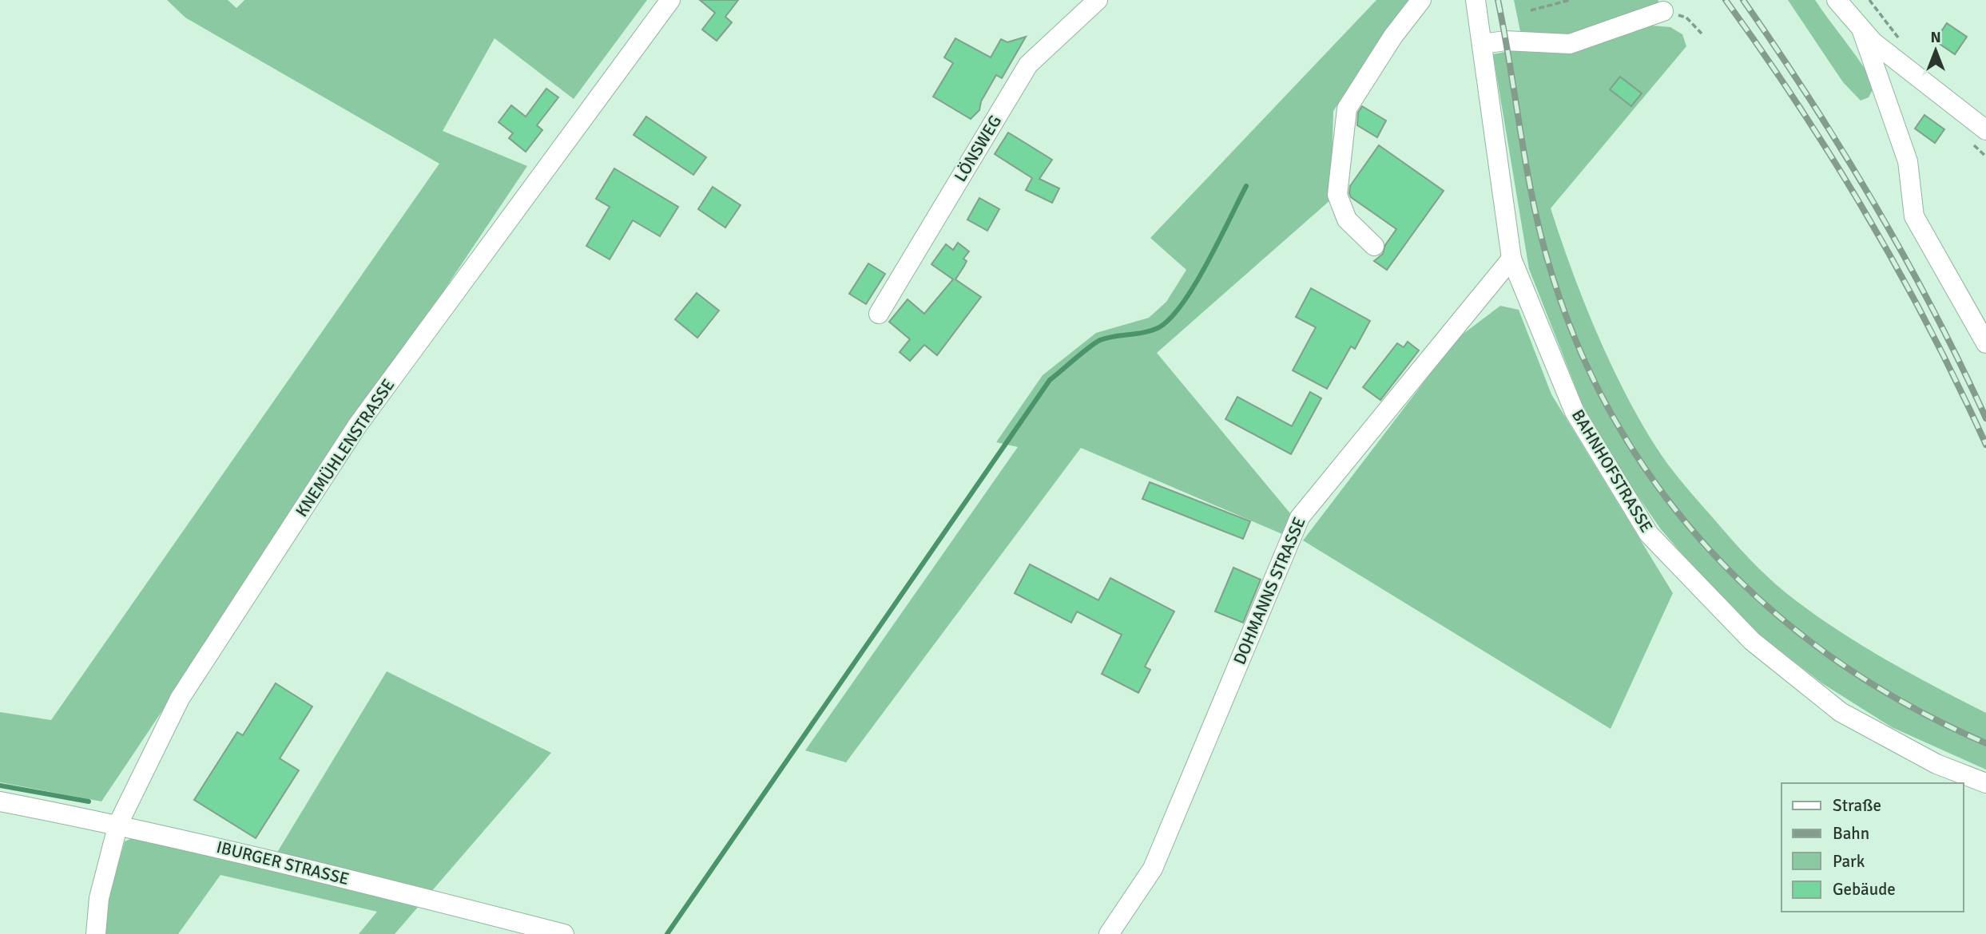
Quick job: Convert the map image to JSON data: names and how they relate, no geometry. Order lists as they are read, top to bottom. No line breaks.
{"streets":{"street":["LÖNSWEG","KNEMÜHLENSTRASSE","BAHNHOFSTRASSE","DOHMANNS STRASSE","IBURGER STRASSE"]},"crossings":[["KNEMÜHLENSTRASSE","IBURGER STRASSE"],["BAHNHOFSTRASSE","DOHMANNS STRASSE"]],"legend":["Straße","Bahn","Park","Gebäude"],"north":"top"}
